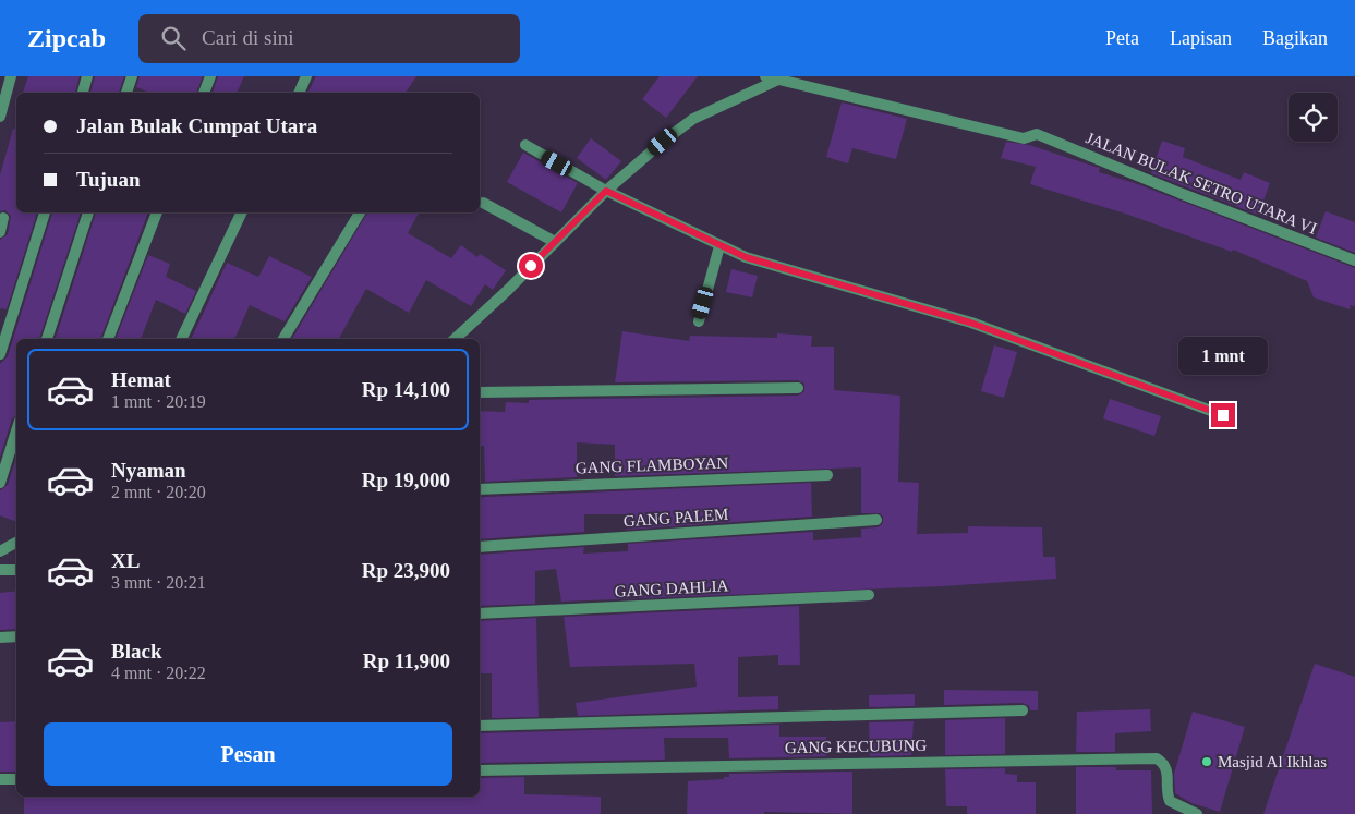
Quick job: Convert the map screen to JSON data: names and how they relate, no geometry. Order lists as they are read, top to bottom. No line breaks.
{"streets":{"street":["JALAN BULAK SETRO UTARA VI","GANG FLAMBOYAN","GANG PALEM","GANG DAHLIA","GANG KECUBUNG"]},"places":["Masjid Al Ikhlas"],"page":{"header":"Zipcab","search":"Cari di sini","nav":["Peta","Lapisan","Bagikan"],"banner":["Jalan Bulak Cumpat Utara","Tujuan"],"bubble":"1 mnt","list":[{"name":"Hemat","note":"1 mnt · 20:19","value":"Rp 14,100"},{"name":"Nyaman","note":"2 mnt · 20:20","value":"Rp 19,000"},{"name":"XL","note":"3 mnt · 20:21","value":"Rp 23,900"},{"name":"Black","note":"4 mnt · 20:22","value":"Rp 11,900"}],"buttons":"Pesan"}}
